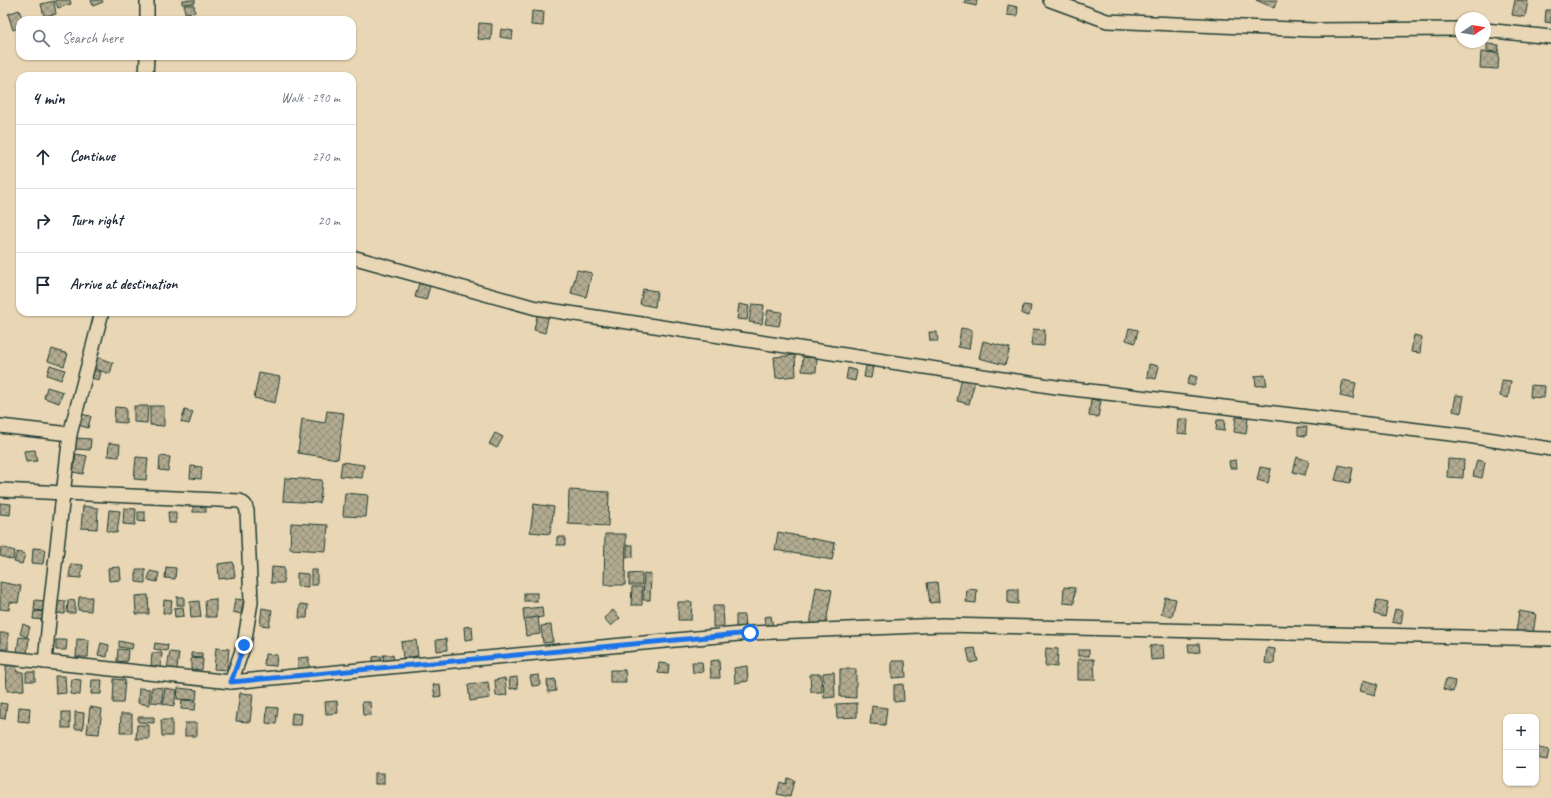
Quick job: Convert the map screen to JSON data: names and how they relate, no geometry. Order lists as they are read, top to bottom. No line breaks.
{"north":"right","page":{"search":"Search here","heading":["4 min","Walk · 290 m"],"list":[["Continue","270 m"],["Turn right","20 m"],"Arrive at destination"],"map_buttons":["+","−"]}}
